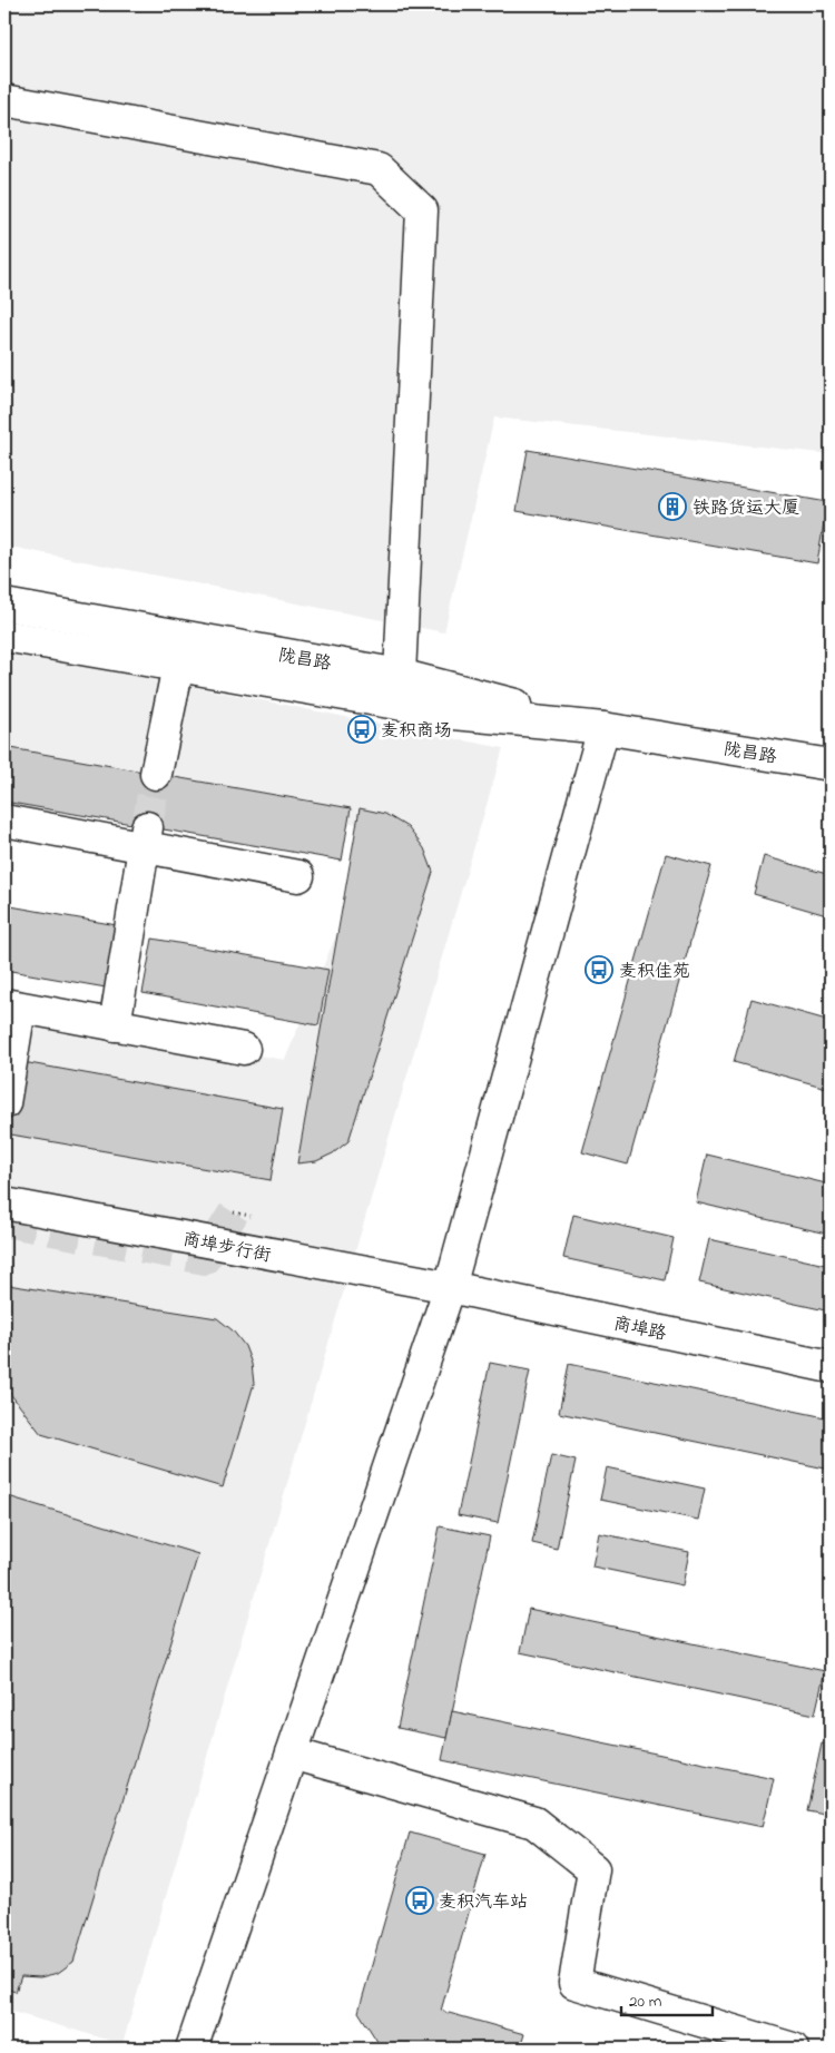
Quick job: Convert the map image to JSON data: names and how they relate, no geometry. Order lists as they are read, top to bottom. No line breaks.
{"streets":{"main road":["陇昌路","商埠步行街","商埠路"]},"crossings":[["商埠步行街","商埠路"]],"places":{"building":["铁路货运大厦"],"bus stop":["麦积商场","麦积佳苑","麦积汽车站"]},"scale_bar":"20 m"}
